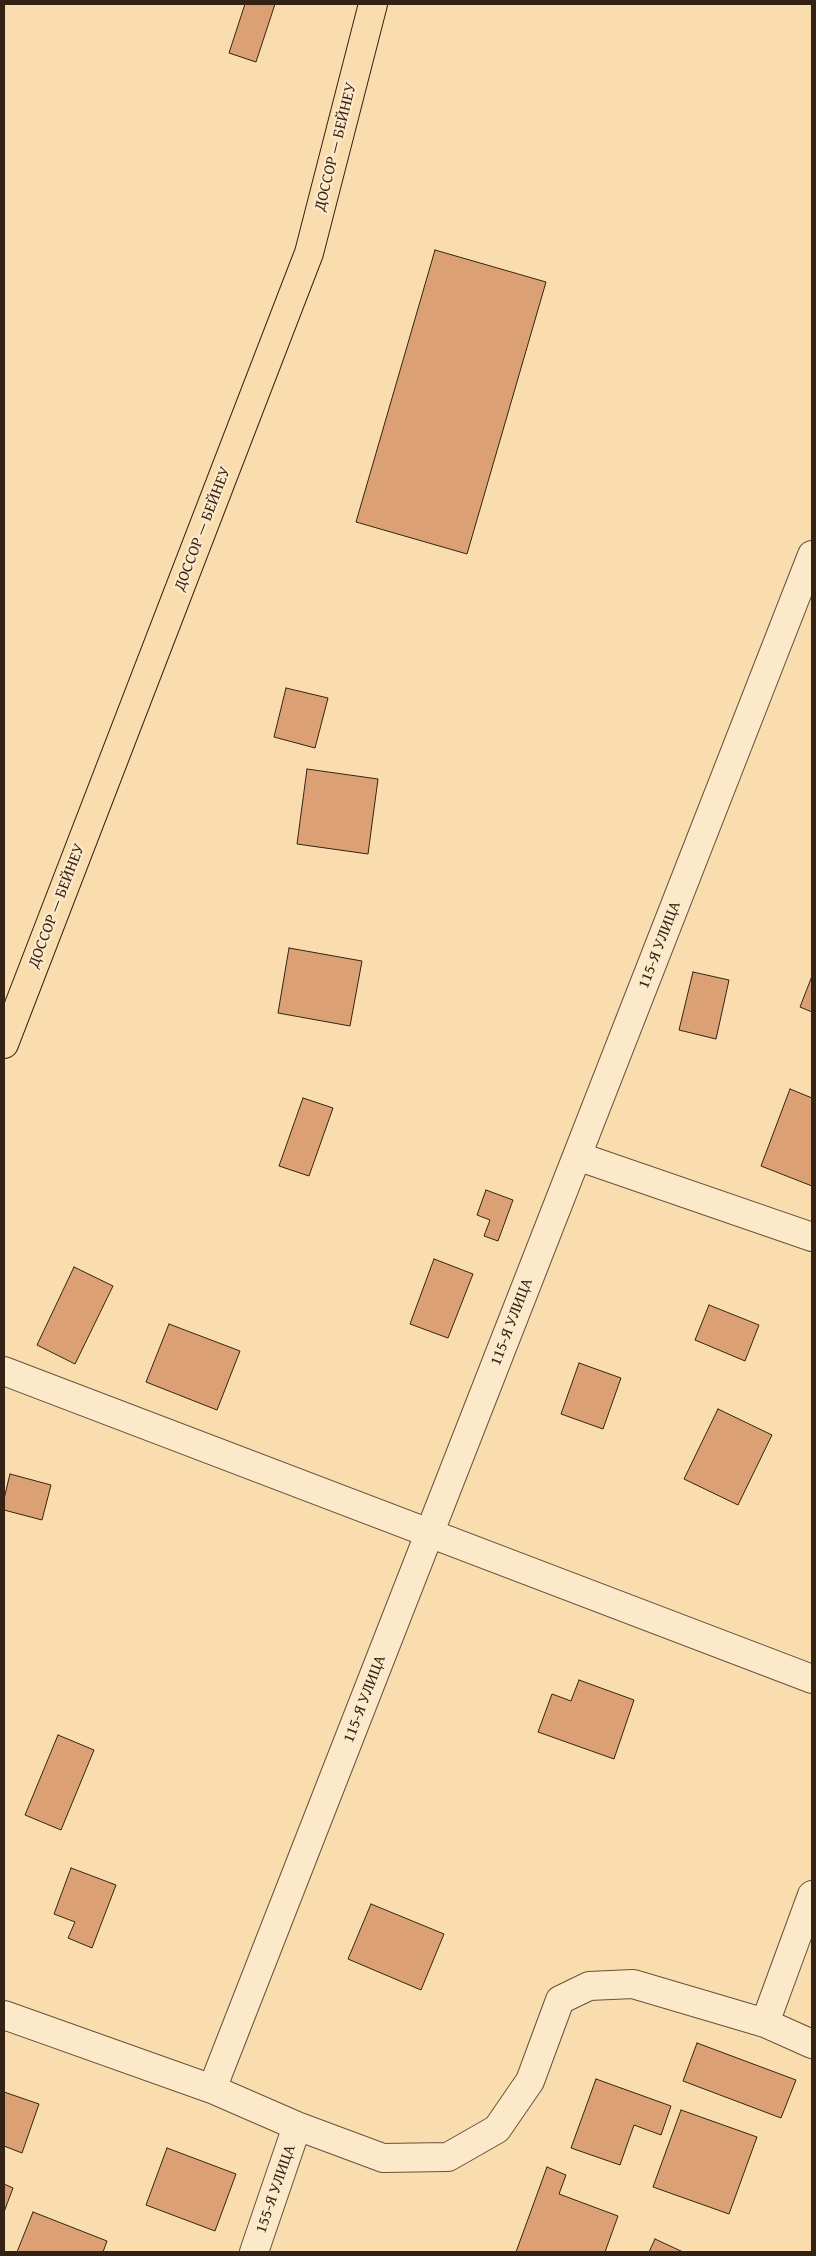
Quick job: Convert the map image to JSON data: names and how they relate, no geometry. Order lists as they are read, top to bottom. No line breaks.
{"streets":{"highway":["ДОССОР — БЕЙНЕУ"],"street":["115-Я УЛИЦА","155-Я УЛИЦА"]}}
